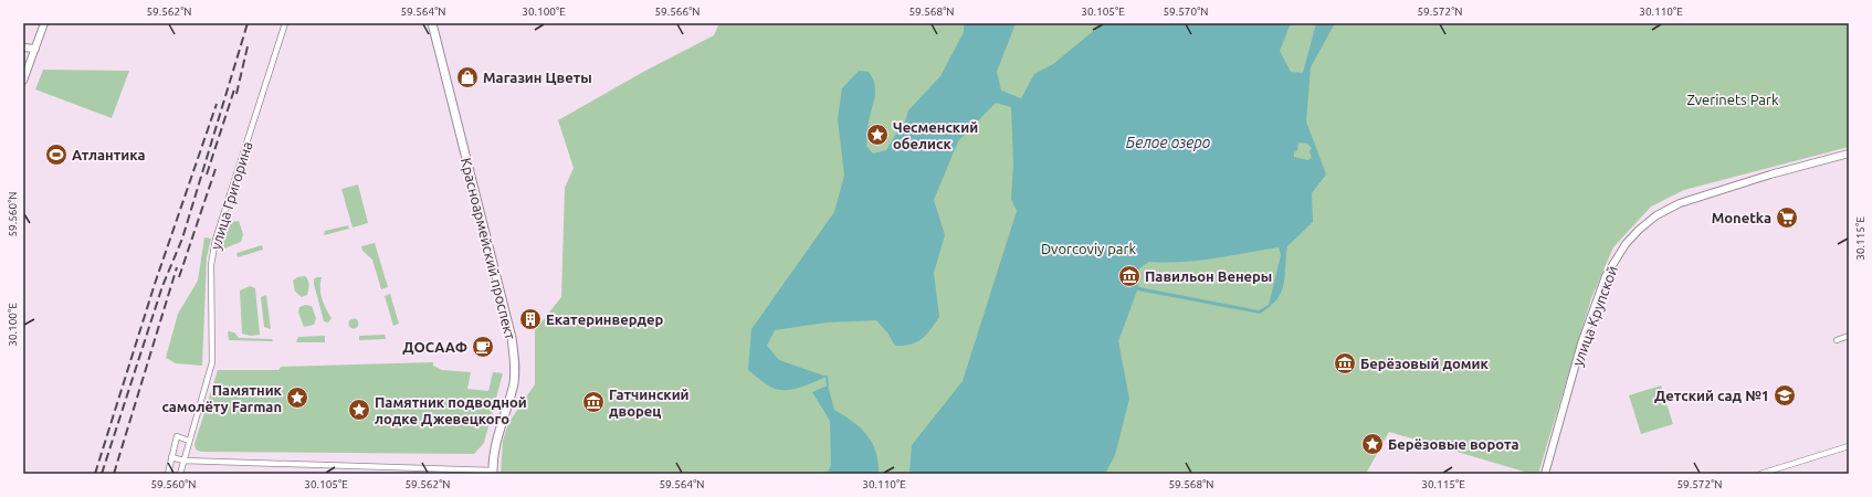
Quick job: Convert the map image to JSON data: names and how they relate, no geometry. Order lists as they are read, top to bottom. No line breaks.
{"streets":{"main road":["Красноармейский проспект"],"street":["улица Григорина","улица Крупской"]},"water":["Белое озеро"],"parks":["Zverinets Park","Dvorcoviy park"],"places":{"shop":["Магазин Цветы"],"place":["Чесменский обелиск","Памятник самолёту Farman","Памятник подводной лодке Джевецкого","Берёзовые ворота"],"sports":["Атлантика"],"supermarket":["Monetka"],"museum":["Павильон Венеры","Берёзовый домик","Гатчинский дворец"],"building":["Екатеринвердер"],"cafe":["ДОСААФ"],"school or university":["Детский сад №1"]},"coordinates":["59.562°N","59.564°N","30.100°E","59.566°N","59.568°N","30.105°E","59.570°N","59.572°N","30.110°E","59.560°N","30.115°E"]}
